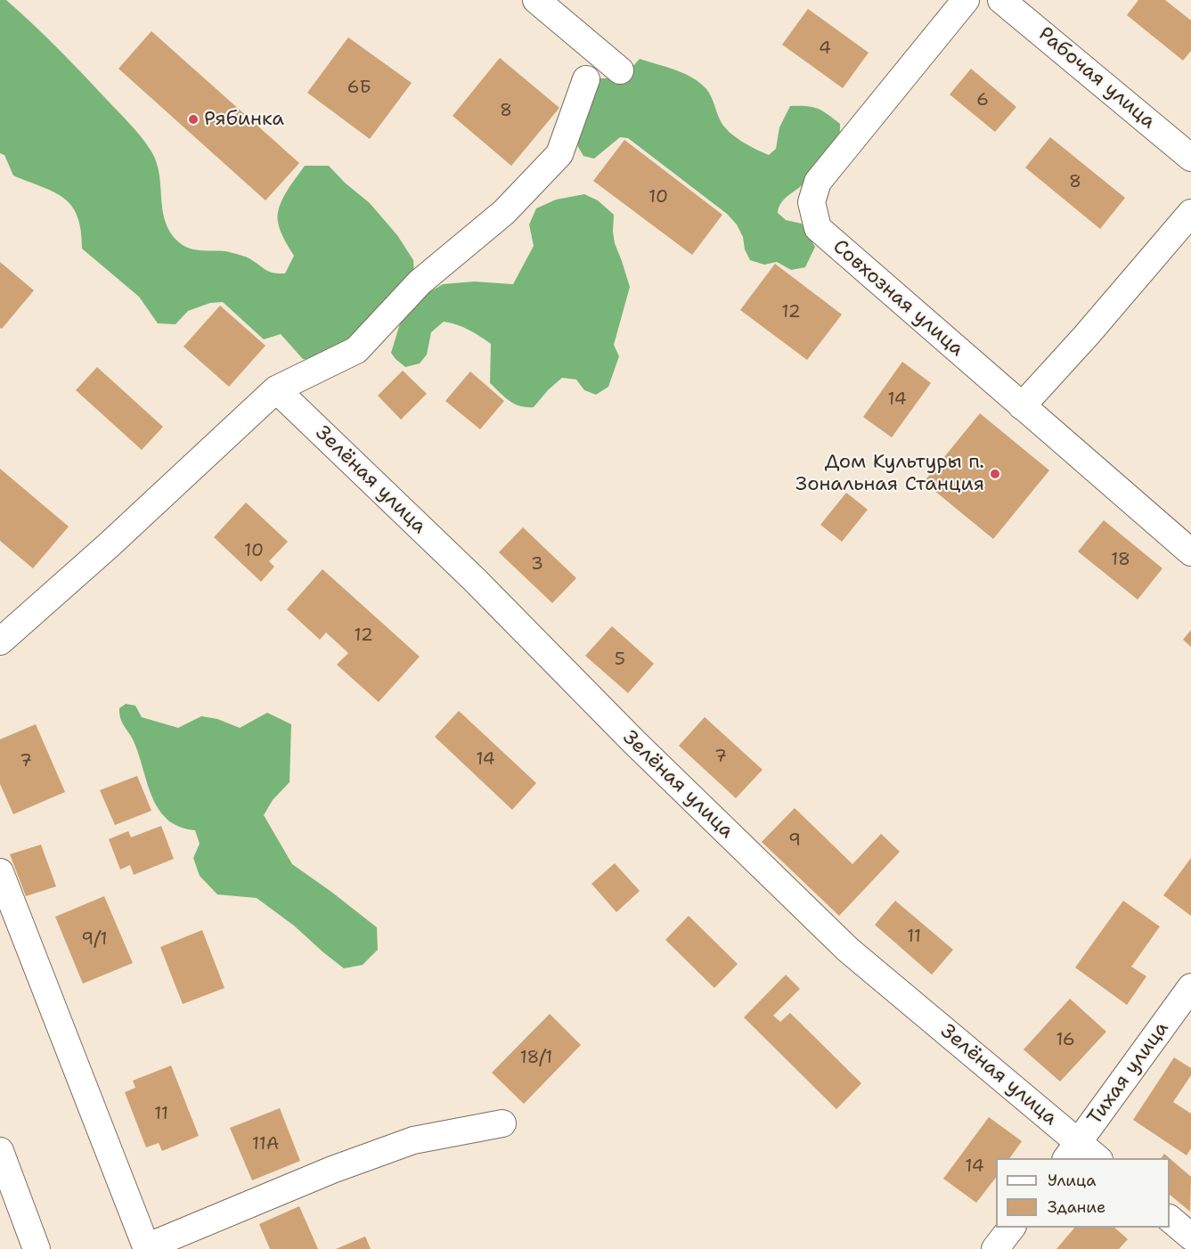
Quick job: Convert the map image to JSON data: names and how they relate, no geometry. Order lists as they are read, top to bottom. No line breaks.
{"streets":{"street":["Рабочая улица","Совхозная улица","Зелёная улица","Тихая улица"]},"crossings":[["Зелёная улица","Тихая улица"]],"places":["Рябинка","Дом Культуры п. Зональная Станция"],"house_numbers":["4","6Б","6","8","8","10","12","14","10","18","3","12","5","7","14","7","9","11","9/1","16","18/1","11","11А","14"],"legend":["Улица","Здание"]}
